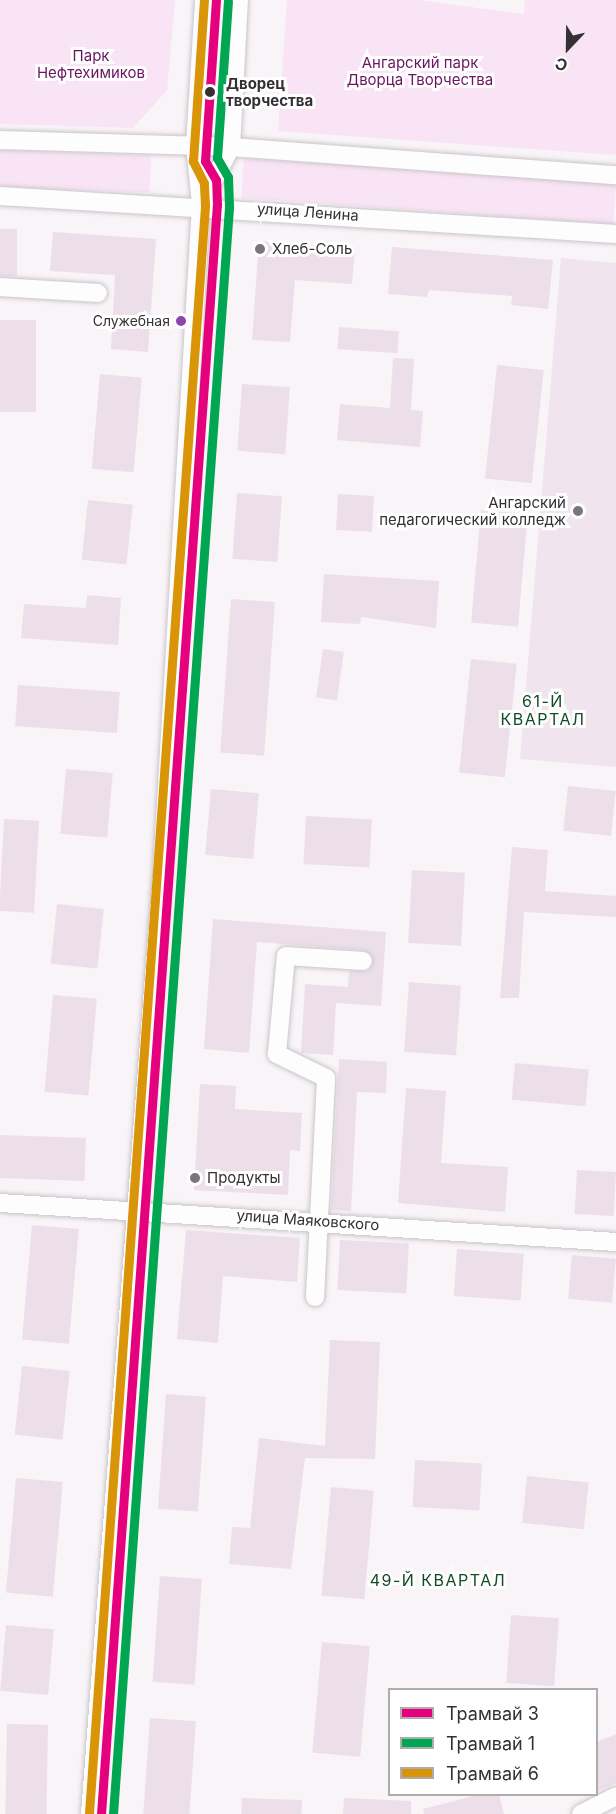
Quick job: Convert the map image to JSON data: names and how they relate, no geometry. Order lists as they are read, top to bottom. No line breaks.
{"streets":{"street":["улица Ленина","улица Маяковского"]},"districts":["61-Й КВАРТАЛ","49-Й КВАРТАЛ"],"parks":["Парк Нефтехимиков","Ангарский парк Дворца Творчества"],"places":["Дворец творчества","Хлеб-Соль","Служебная","Ангарский педагогический колледж","Продукты"],"lines":["tram line 3","tram line 6","tram line 1"],"legend":["Трамвай 3","Трамвай 1","Трамвай 6"],"north":"bottom"}
